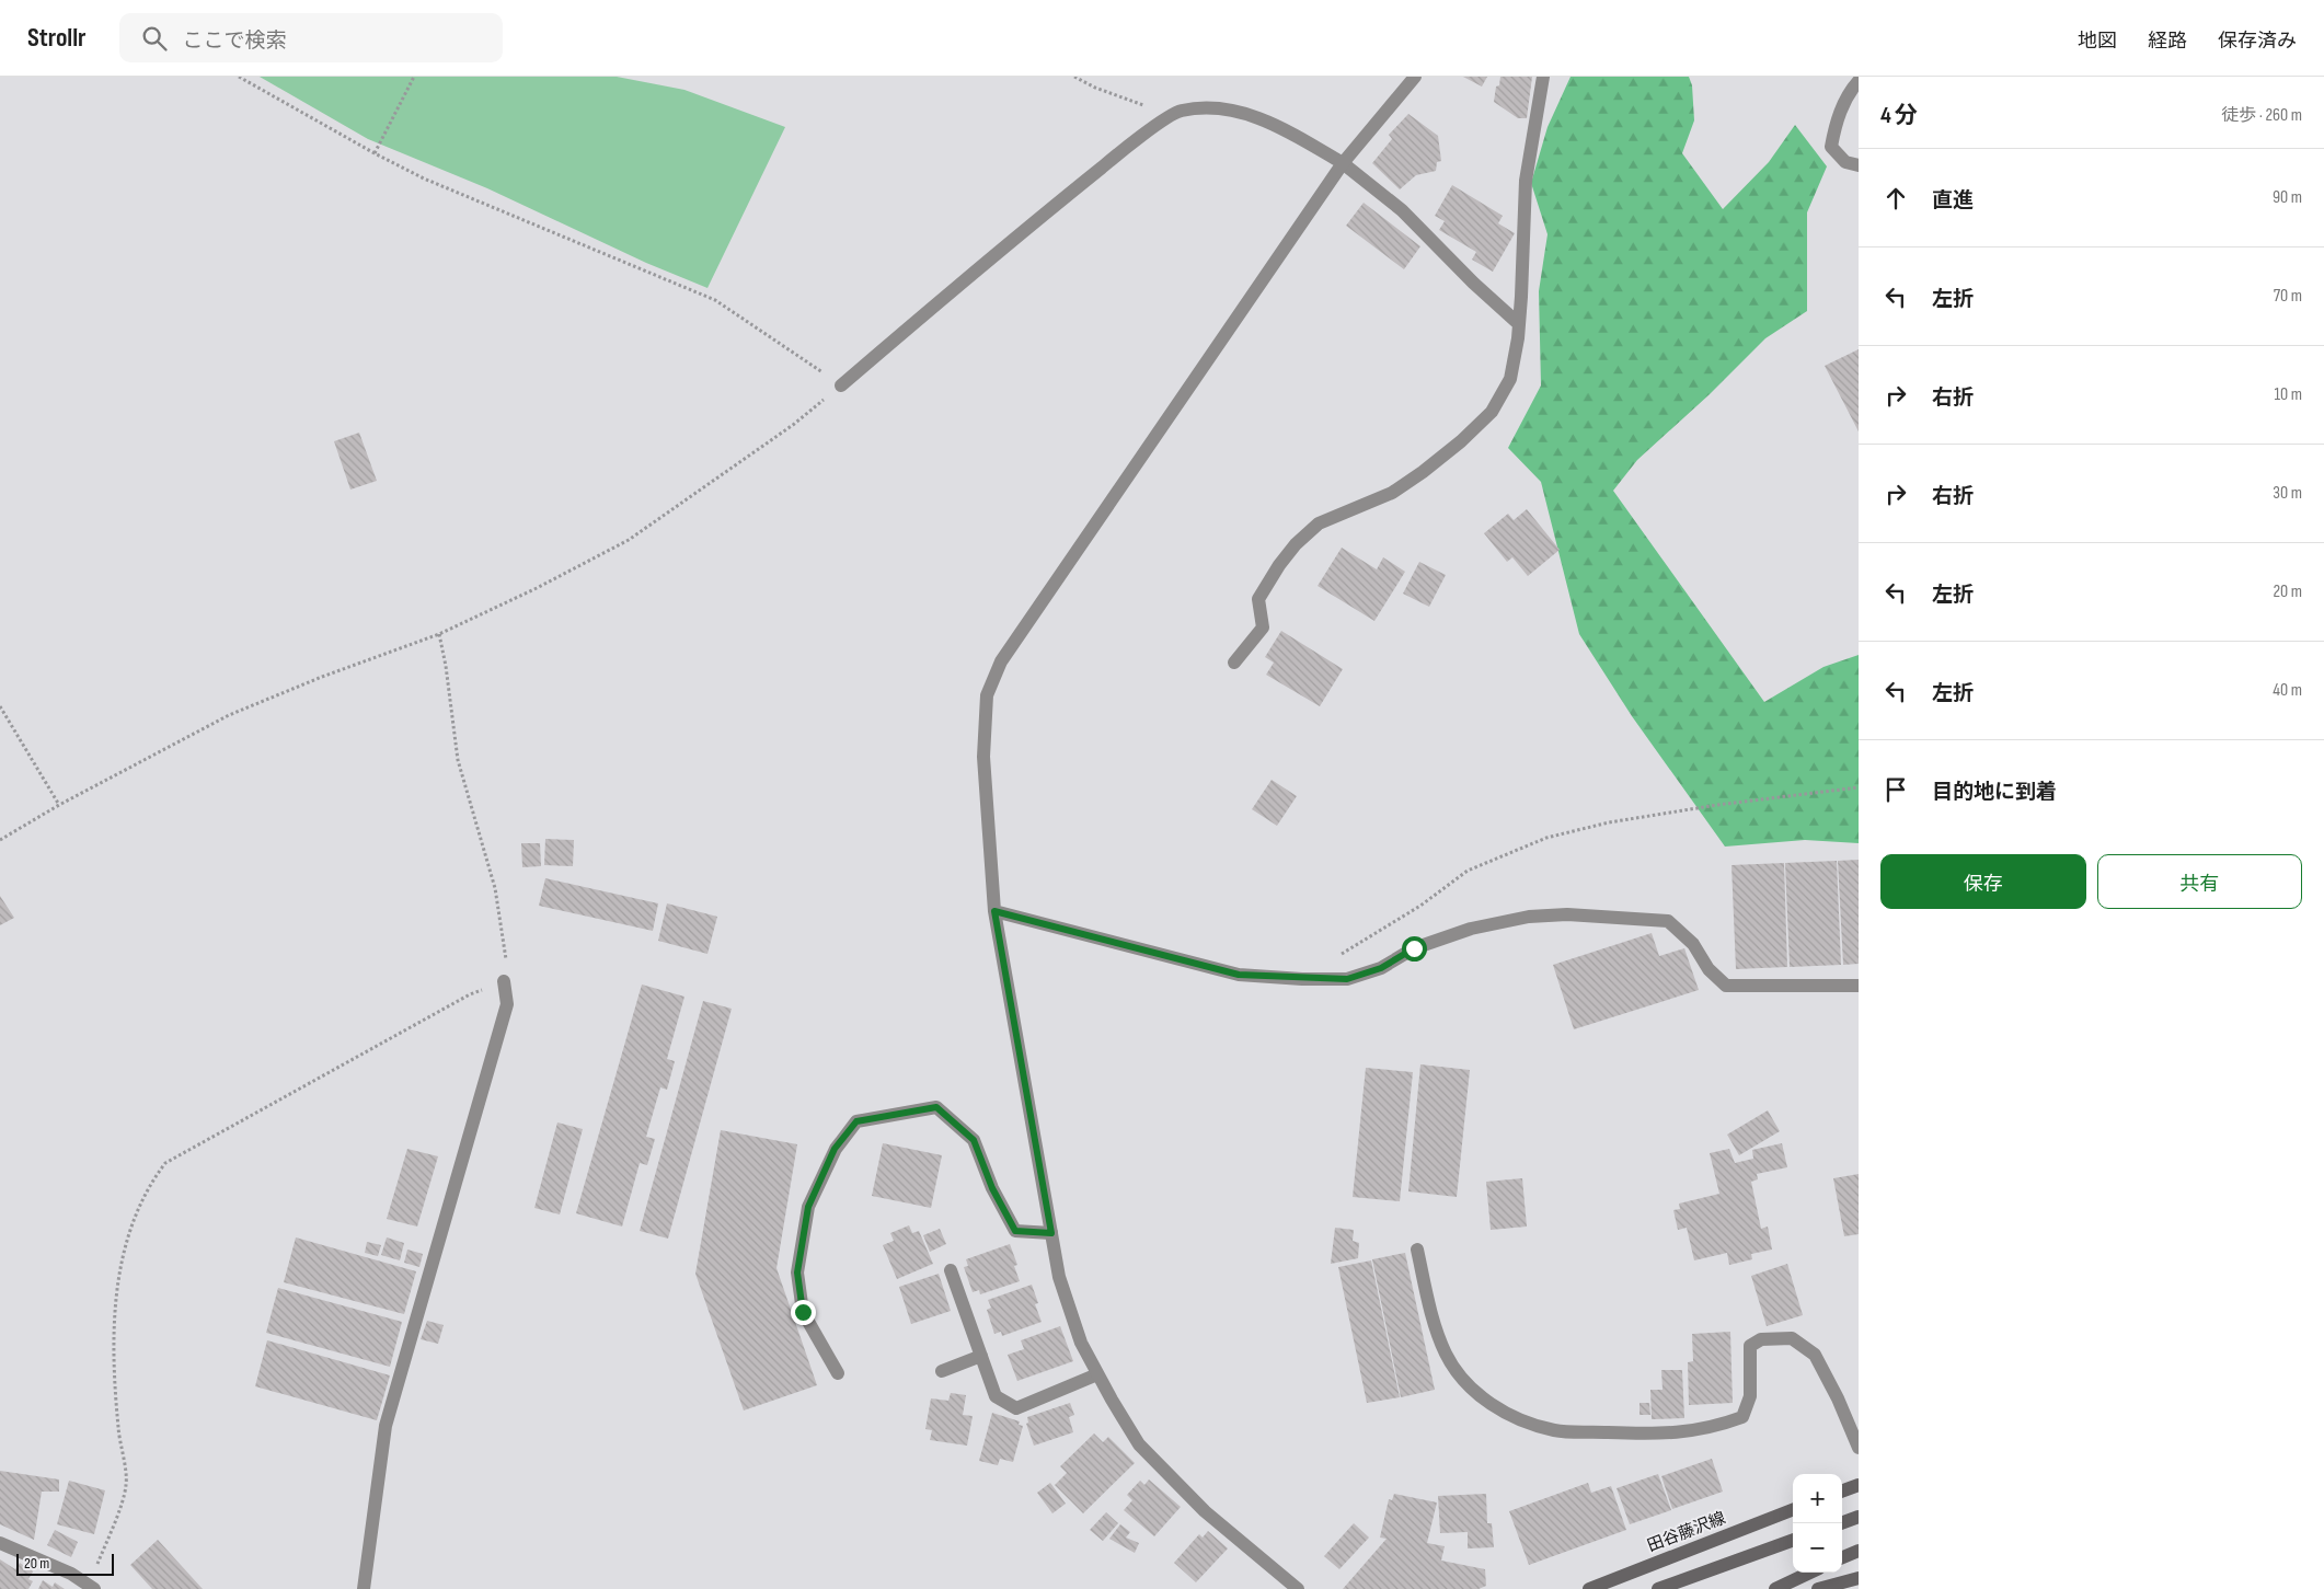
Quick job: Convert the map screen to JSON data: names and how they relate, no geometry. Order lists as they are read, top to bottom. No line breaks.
{"streets":{"main road":["田谷藤沢線"]},"scale_bar":"20 m","page":{"header":"Strollr","search":"ここで検索","nav":["地図","経路","保存済み"],"heading":["4 分","徒歩 · 260 m"],"list":[["直進","90 m"],["左折","70 m"],["右折","10 m"],["右折","30 m"],["左折","20 m"],["左折","40 m"],"目的地に到着"],"buttons":["保存","共有"],"map_buttons":["+","−"],"scale":"20 m"}}
